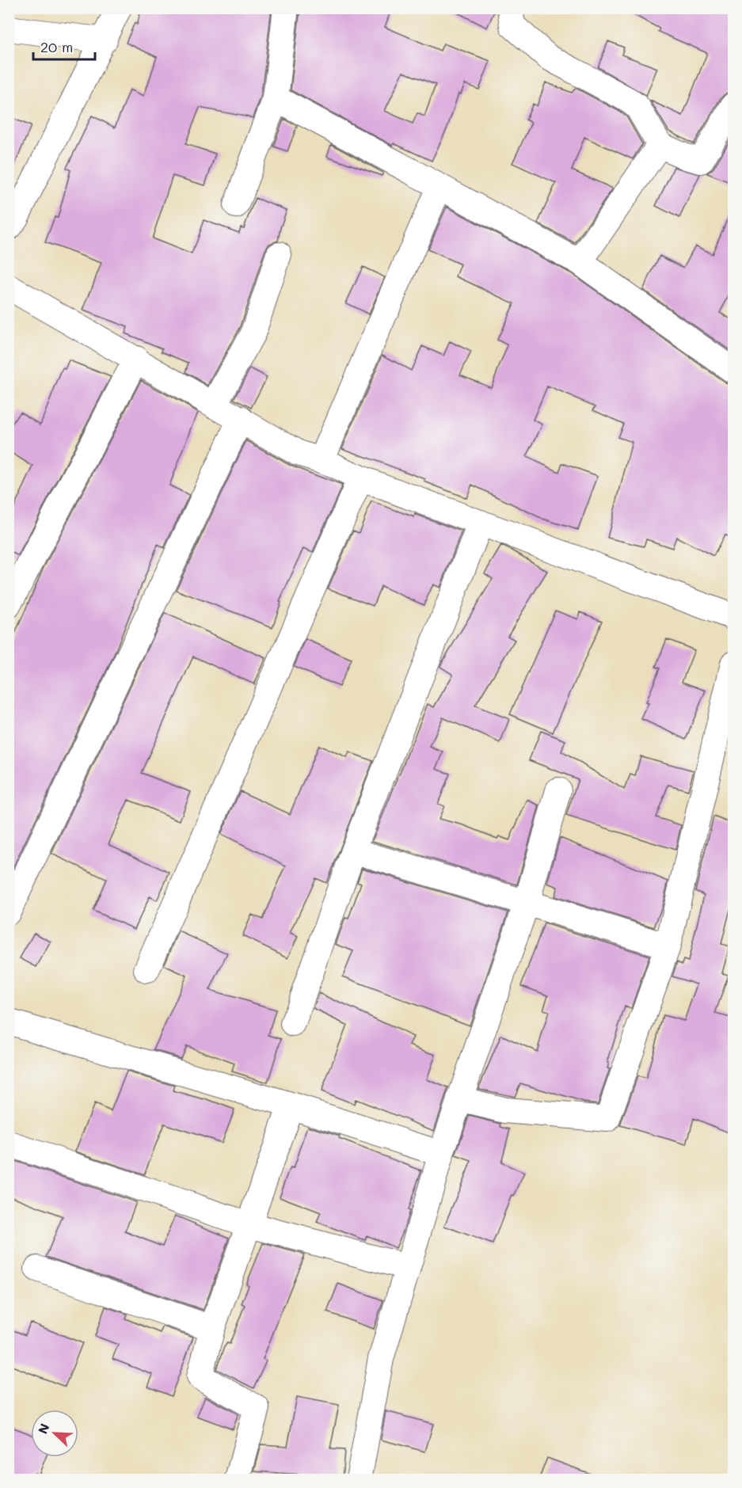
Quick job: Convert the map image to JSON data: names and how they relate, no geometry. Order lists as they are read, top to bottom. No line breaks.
{"scale_bar":"20 m","north":"top left"}
